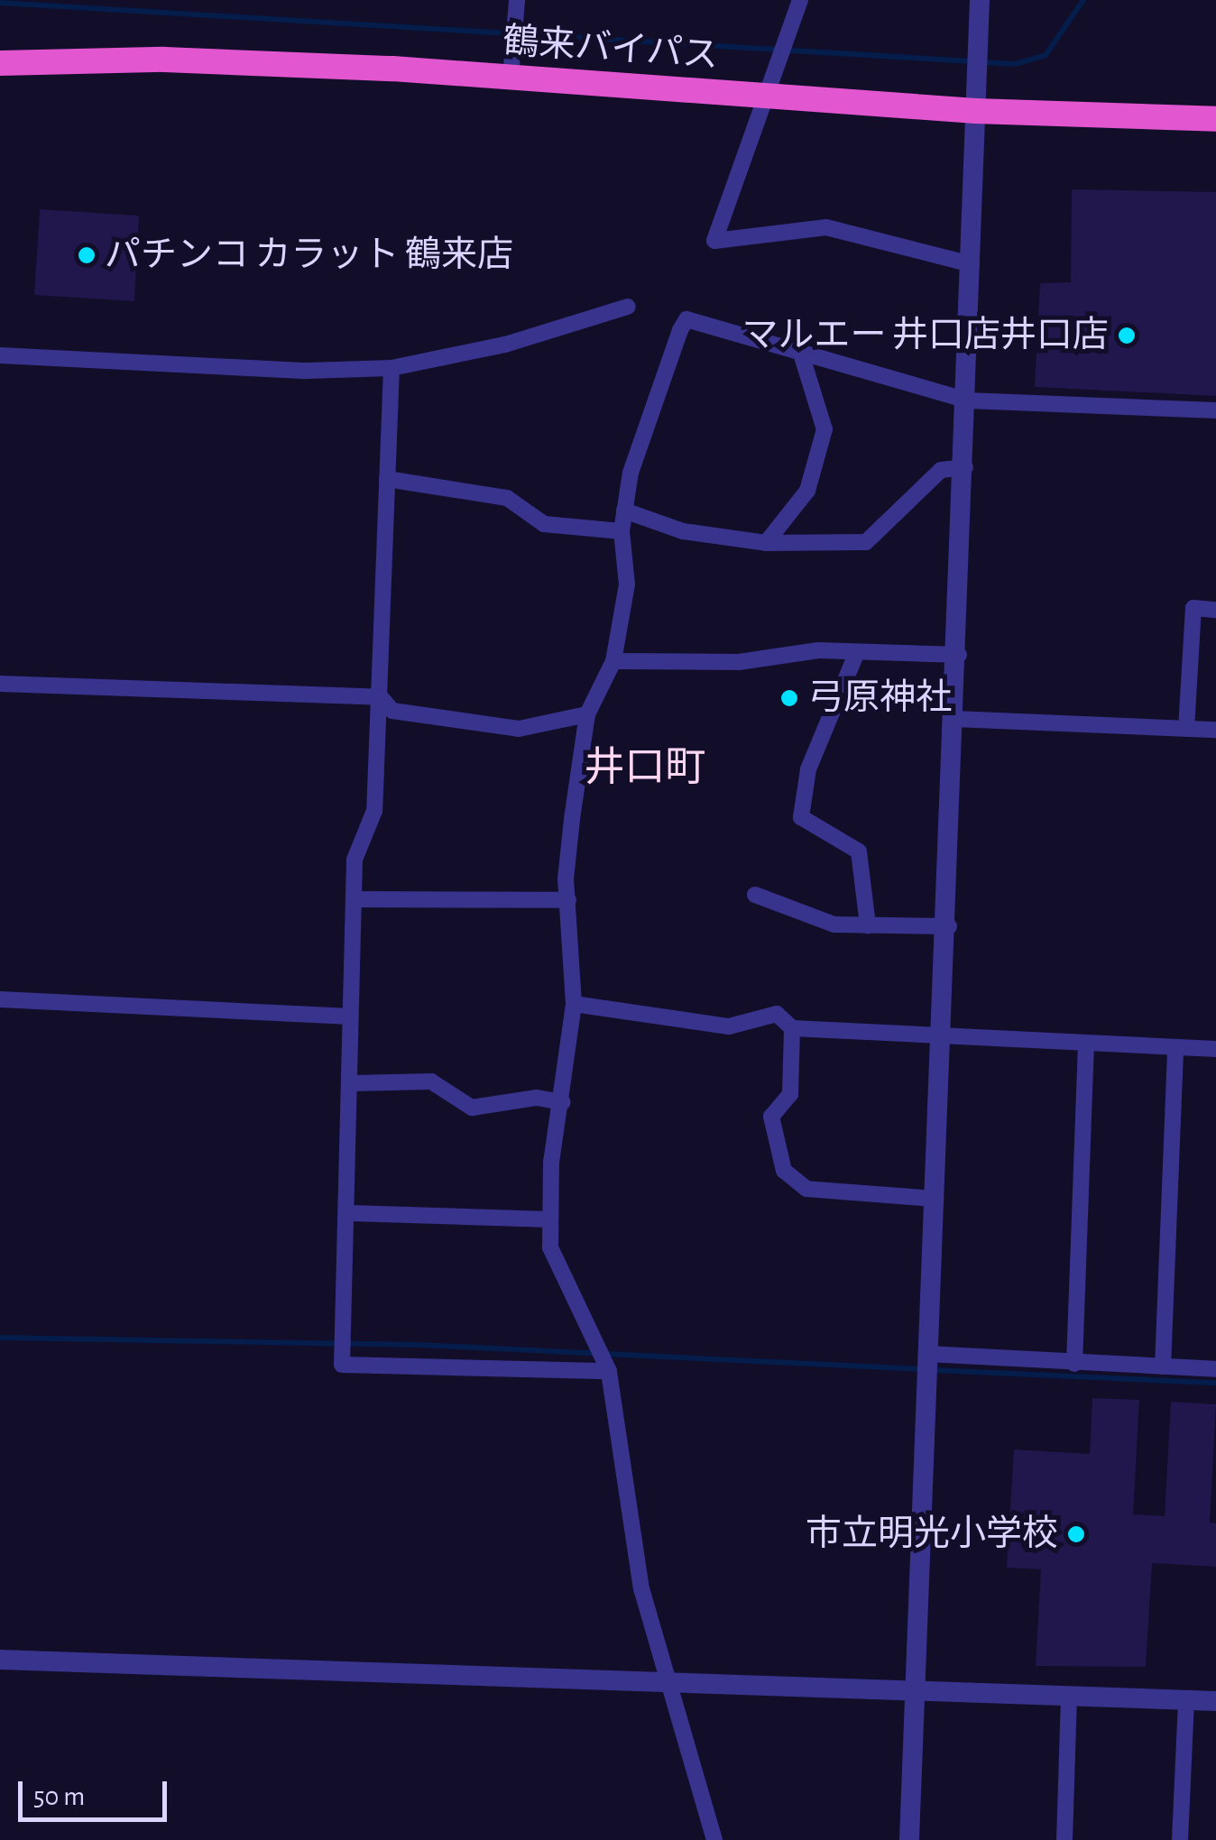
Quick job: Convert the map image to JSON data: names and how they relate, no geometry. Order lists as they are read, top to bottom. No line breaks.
{"streets":{"highway":["鶴来バイパス"]},"districts":["井口町"],"places":["パチンコ カラット 鶴来店","マルエー 井口店井口店","弓原神社","市立明光小学校"],"scale_bar":"50 m"}
